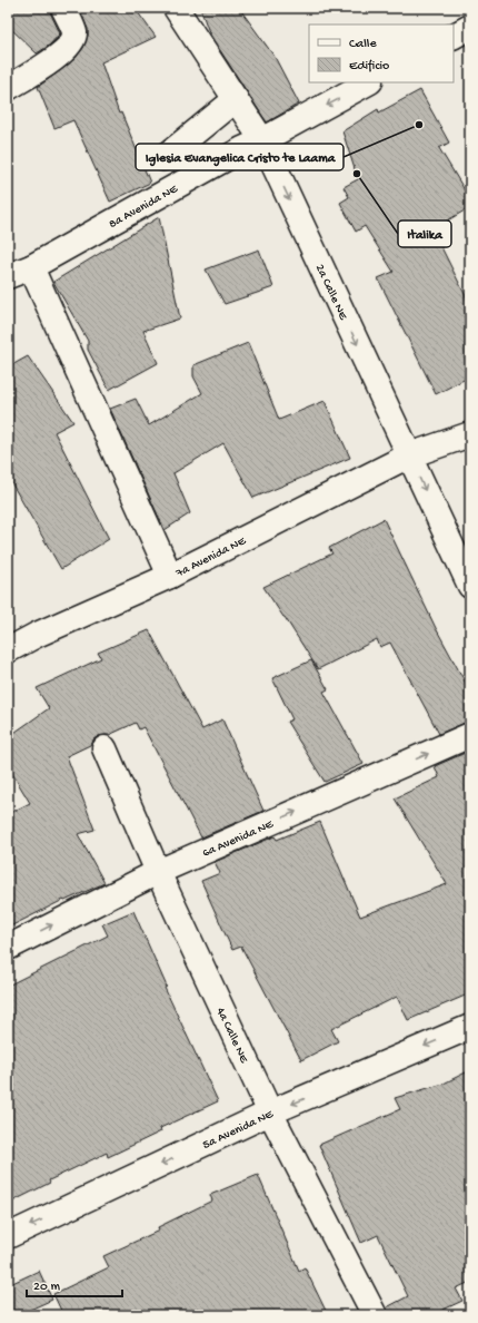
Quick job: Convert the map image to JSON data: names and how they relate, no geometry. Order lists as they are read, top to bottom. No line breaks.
{"streets":{"street":["8a Avenida NE","2a Calle NE","7a Avenida NE","6a Avenida NE","4a Calle NE","5a Avenida NE"]},"crossings":[["8a Avenida NE","2a Calle NE"],["2a Calle NE","7a Avenida NE"],["6a Avenida NE","4a Calle NE"],["4a Calle NE","5a Avenida NE"]],"one_way":["2a Calle NE","6a Avenida NE","5a Avenida NE"],"places":["Iglesia Evangelica Cristo te Laama","Italika"],"legend":["Calle","Edificio"],"scale_bar":"20 m"}
